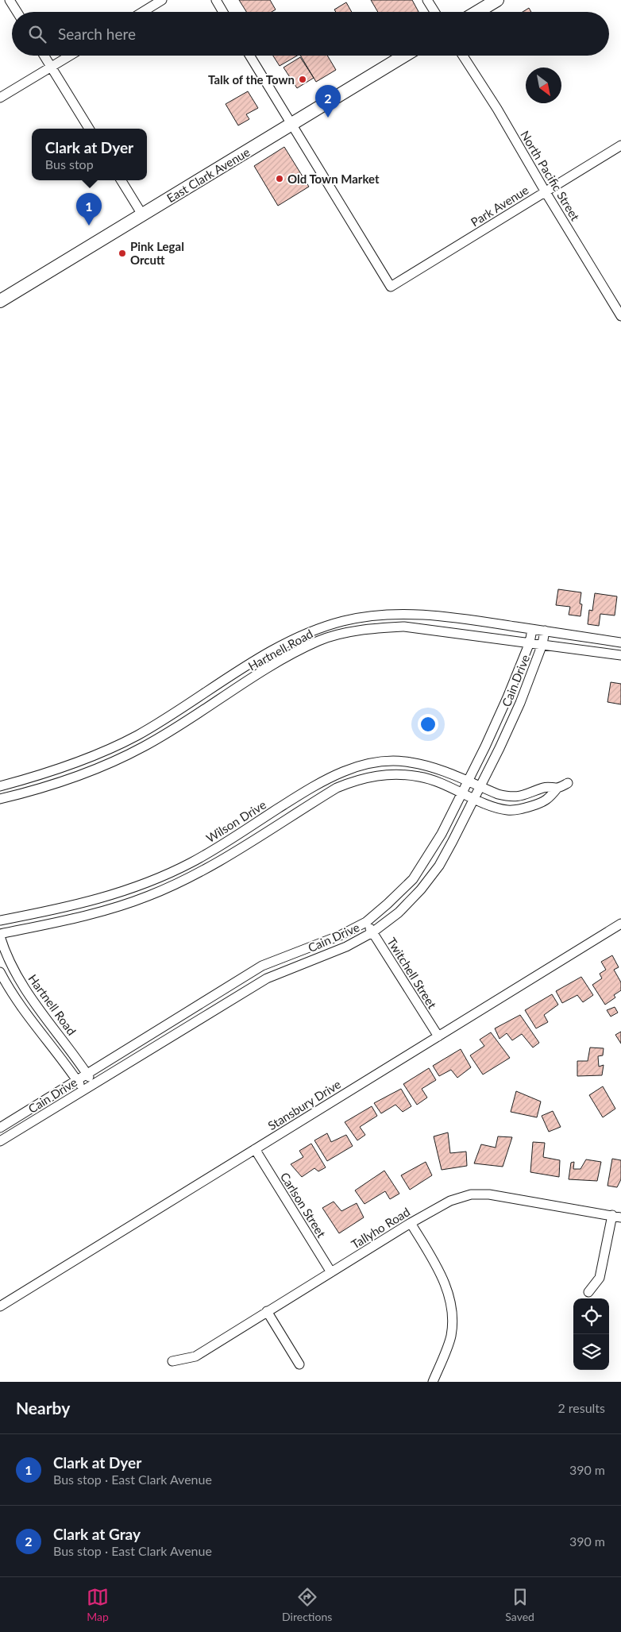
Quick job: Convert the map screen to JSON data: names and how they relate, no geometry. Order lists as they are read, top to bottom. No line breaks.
{"streets":{"main road":["East Clark Avenue"],"street":["North Pacific Street","Park Avenue","Hartnell Road","Cain Drive","Wilson Drive","Twitchell Street","Stansbury Drive","Carlson Street","Tallyho Road"]},"crossings":[["East Clark Avenue","Park Avenue"],["North Pacific Street","Park Avenue"],["Hartnell Road","Cain Drive"],["Cain Drive","Wilson Drive"],["Cain Drive","Twitchell Street"],["Twitchell Street","Stansbury Drive"],["Stansbury Drive","Carlson Street"],["Carlson Street","Tallyho Road"]],"places":["Talk of the Town","Old Town Market","Pink Legal Orcutt"],"north":"bottom right","page":{"search":"Search here","pins":["2","1"],"popup":["Clark at Dyer","Bus stop"],"heading":["Nearby","2 results"],"list":[{"mark":"1","name":"Clark at Dyer","note":"Bus stop · East Clark Avenue","value":"390 m"},{"mark":"2","name":"Clark at Gray","note":"Bus stop · East Clark Avenue","value":"390 m"}],"nav":["Map","Directions","Saved"]}}
